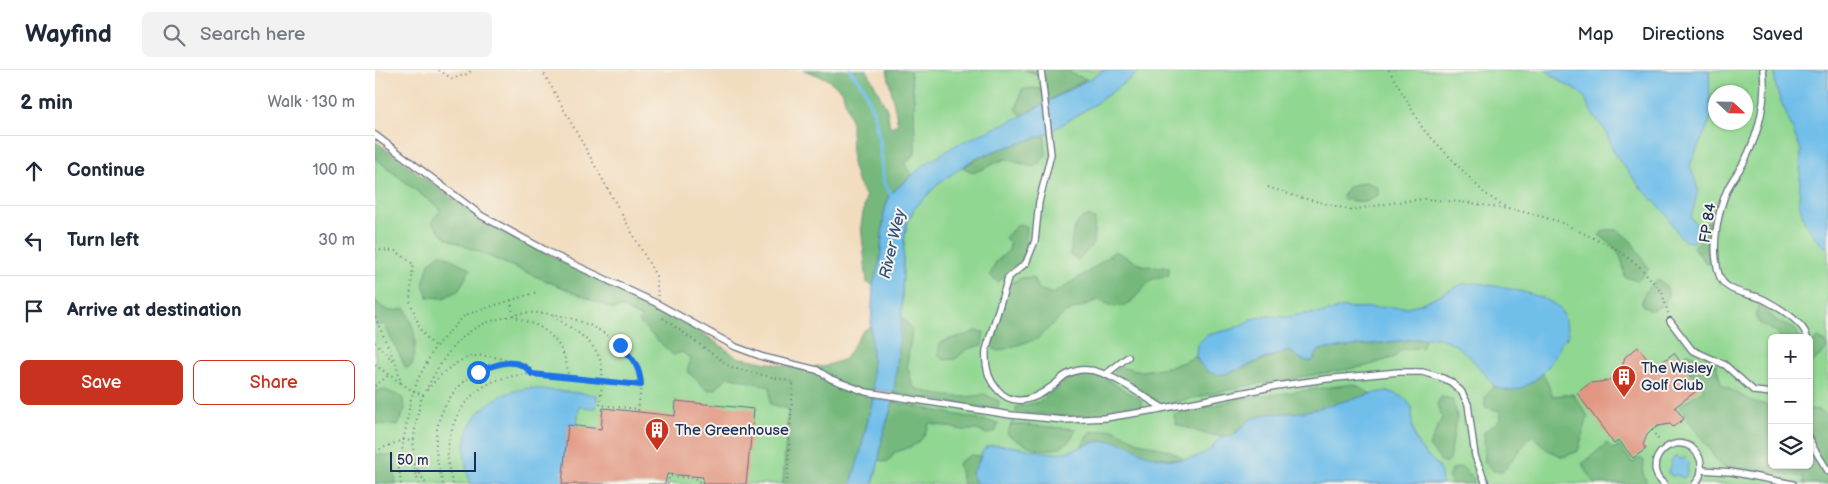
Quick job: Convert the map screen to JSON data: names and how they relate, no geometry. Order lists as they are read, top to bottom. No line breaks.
{"streets":{"lane":["FP 84"]},"water":["River Wey"],"places":{"building":["The Wisley Golf Club","The Greenhouse"]},"scale_bar":"50 m","north":"right","page":{"header":"Wayfind","search":"Search here","nav":["Map","Directions","Saved"],"heading":["2 min","Walk · 130 m"],"list":[["Continue","100 m"],["Turn left","30 m"],"Arrive at destination"],"map_buttons":["+","−"],"buttons":["Save","Share"],"scale":"50 m"}}
